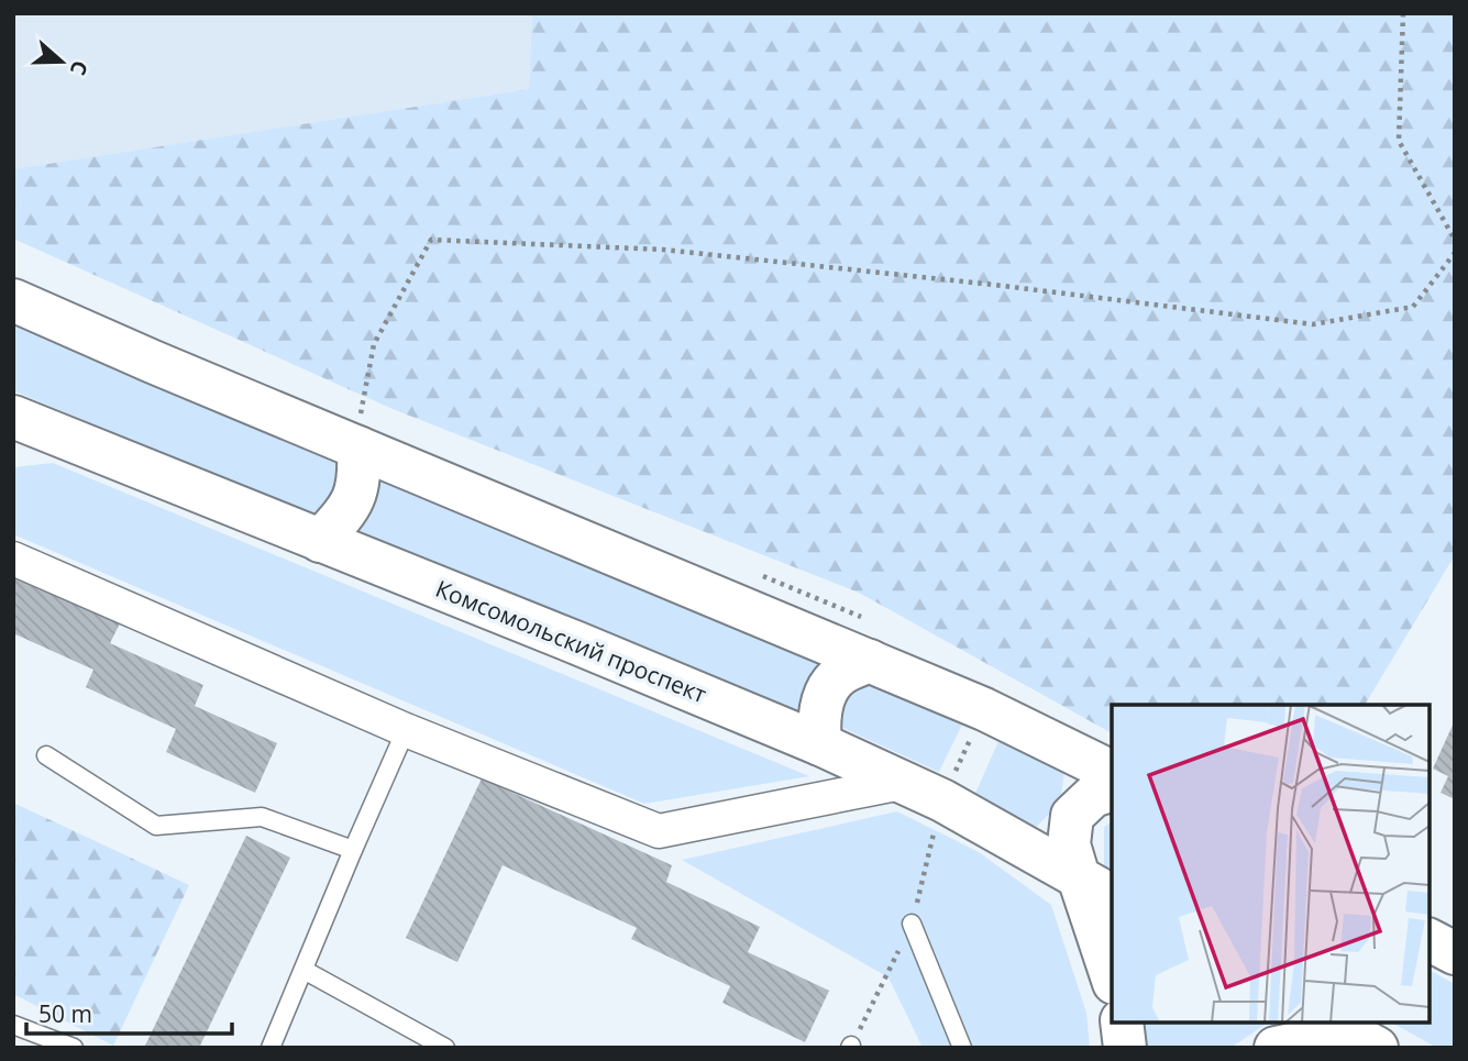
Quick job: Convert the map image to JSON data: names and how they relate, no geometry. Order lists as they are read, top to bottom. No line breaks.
{"streets":{"main road":["Комсомольский проспект"]},"scale_bar":"50 m","north":"right"}
